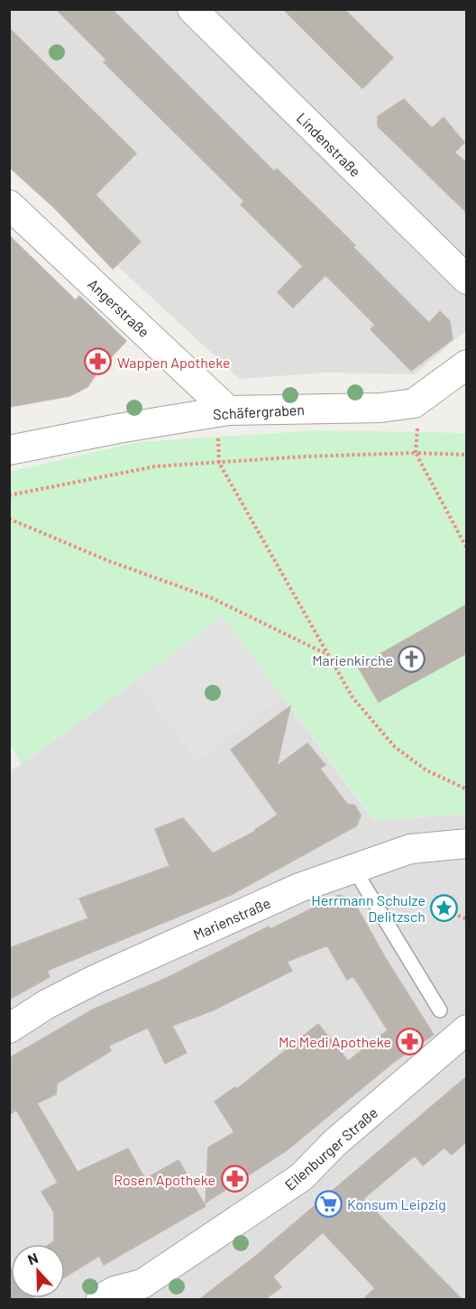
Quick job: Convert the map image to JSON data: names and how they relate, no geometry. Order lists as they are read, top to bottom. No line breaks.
{"streets":{"street":["Lindenstraße","Angerstraße","Schäfergraben","Marienstraße","Eilenburger Straße"]},"crossings":[["Angerstraße","Schäfergraben"]],"places":{"pharmacy":["Wappen Apotheke","Mc Medi Apotheke","Rosen Apotheke"],"church":["Marienkirche"],"place":["Herrmann Schulze Delitzsch"],"supermarket":["Konsum Leipzig"]},"north":"top"}
